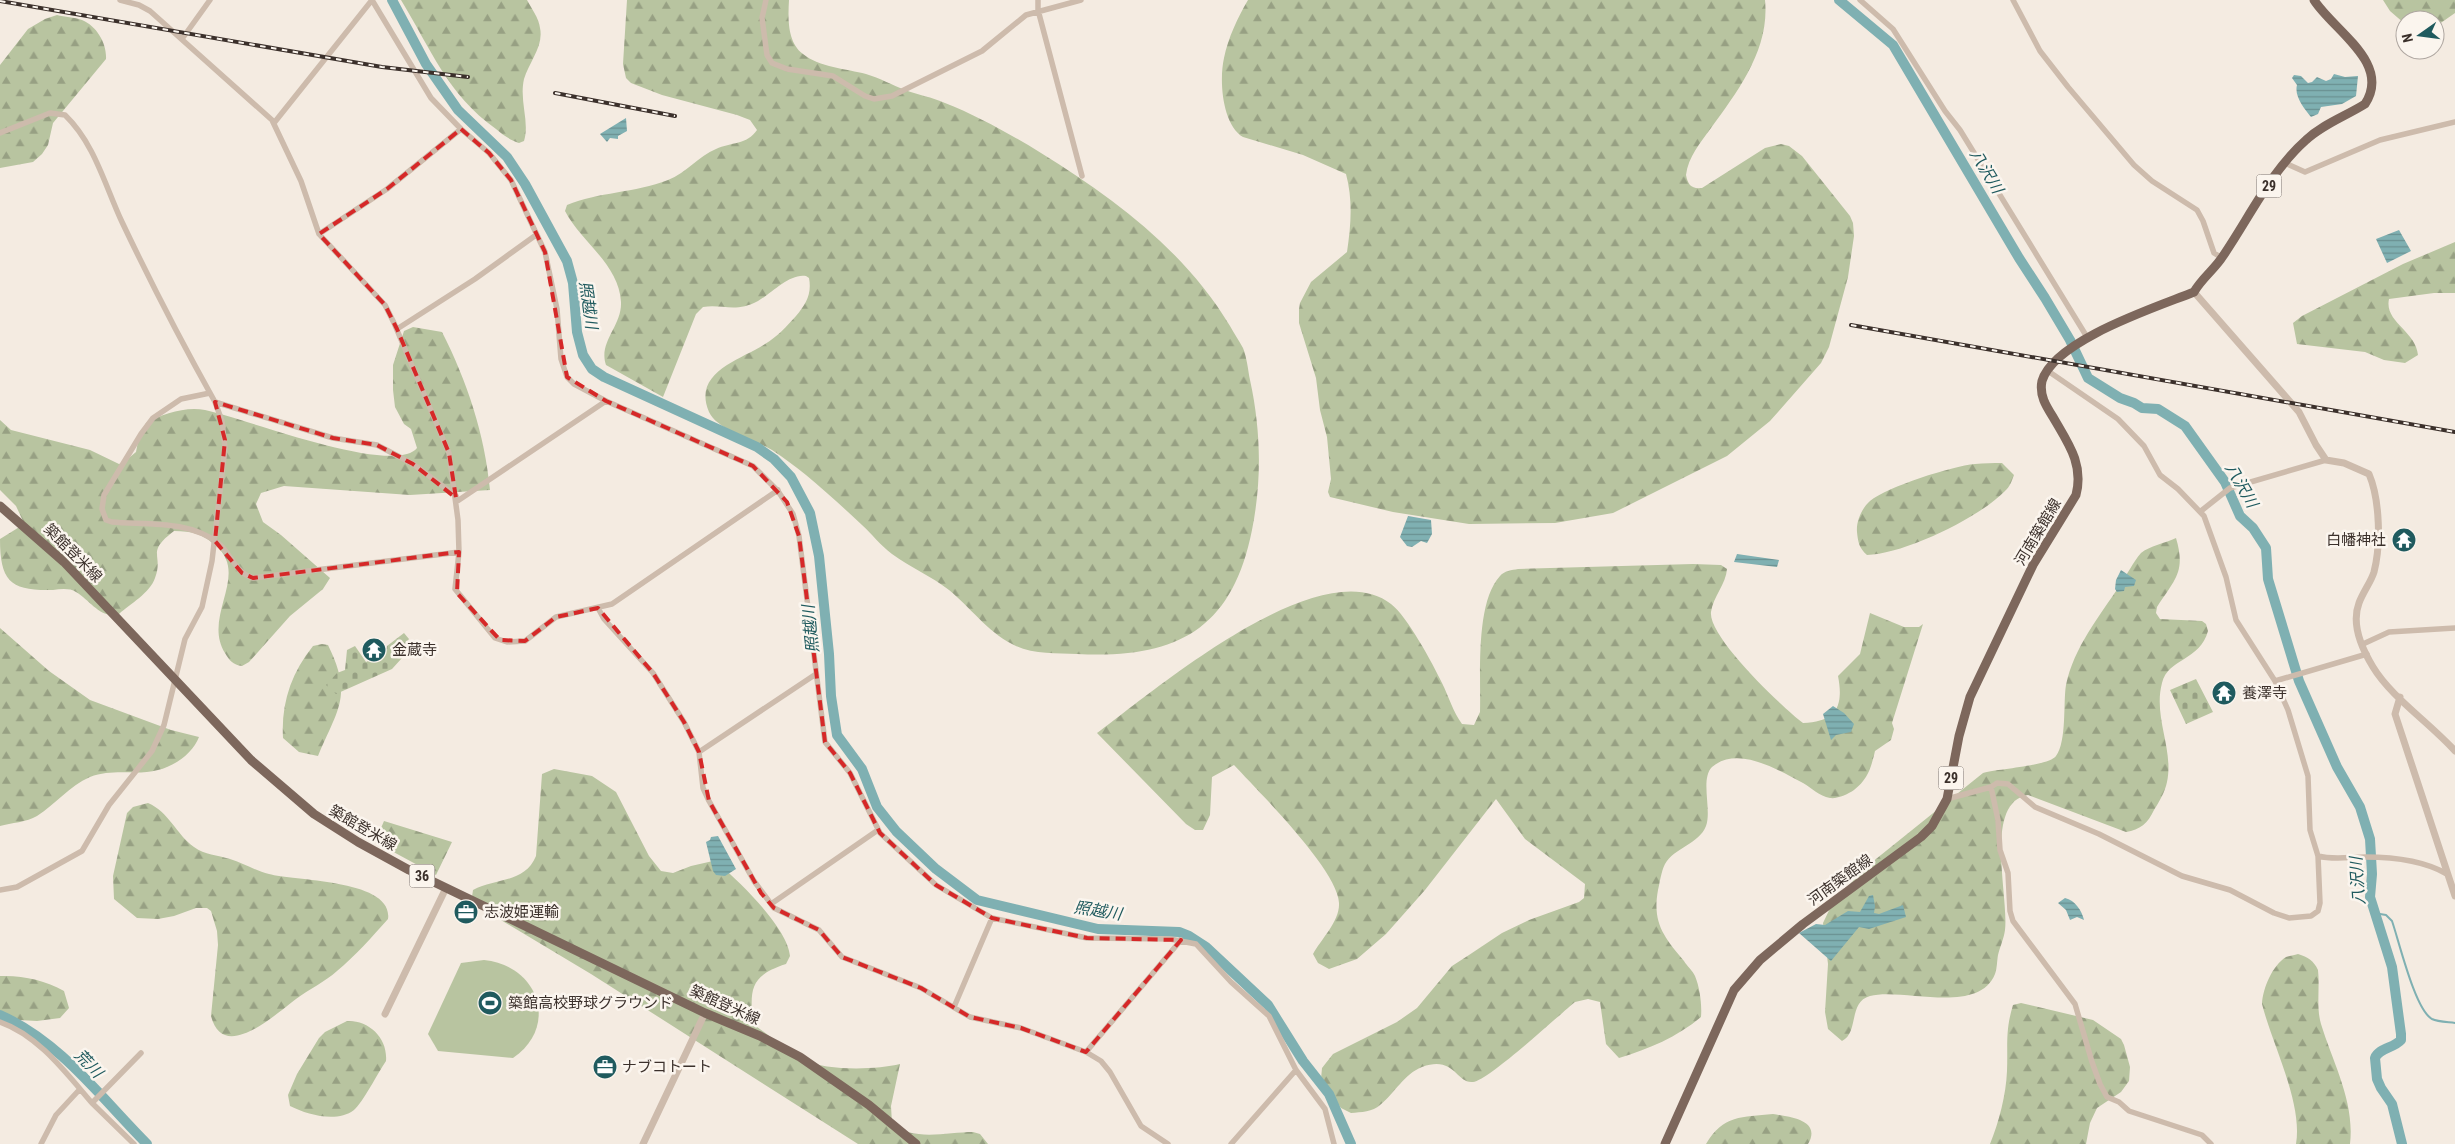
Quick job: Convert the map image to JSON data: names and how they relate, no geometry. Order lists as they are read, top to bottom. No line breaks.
{"streets":{"main road":["29","河南築館線","築館登米線","36"]},"water":["八沢川","照越川","荒川"],"places":{"temple":["白幡神社","金蔵寺","養澤寺"],"office":["志波姫運輸","ナブコトート"],"sports":["築館高校野球グラウンド"]},"north":"left"}
